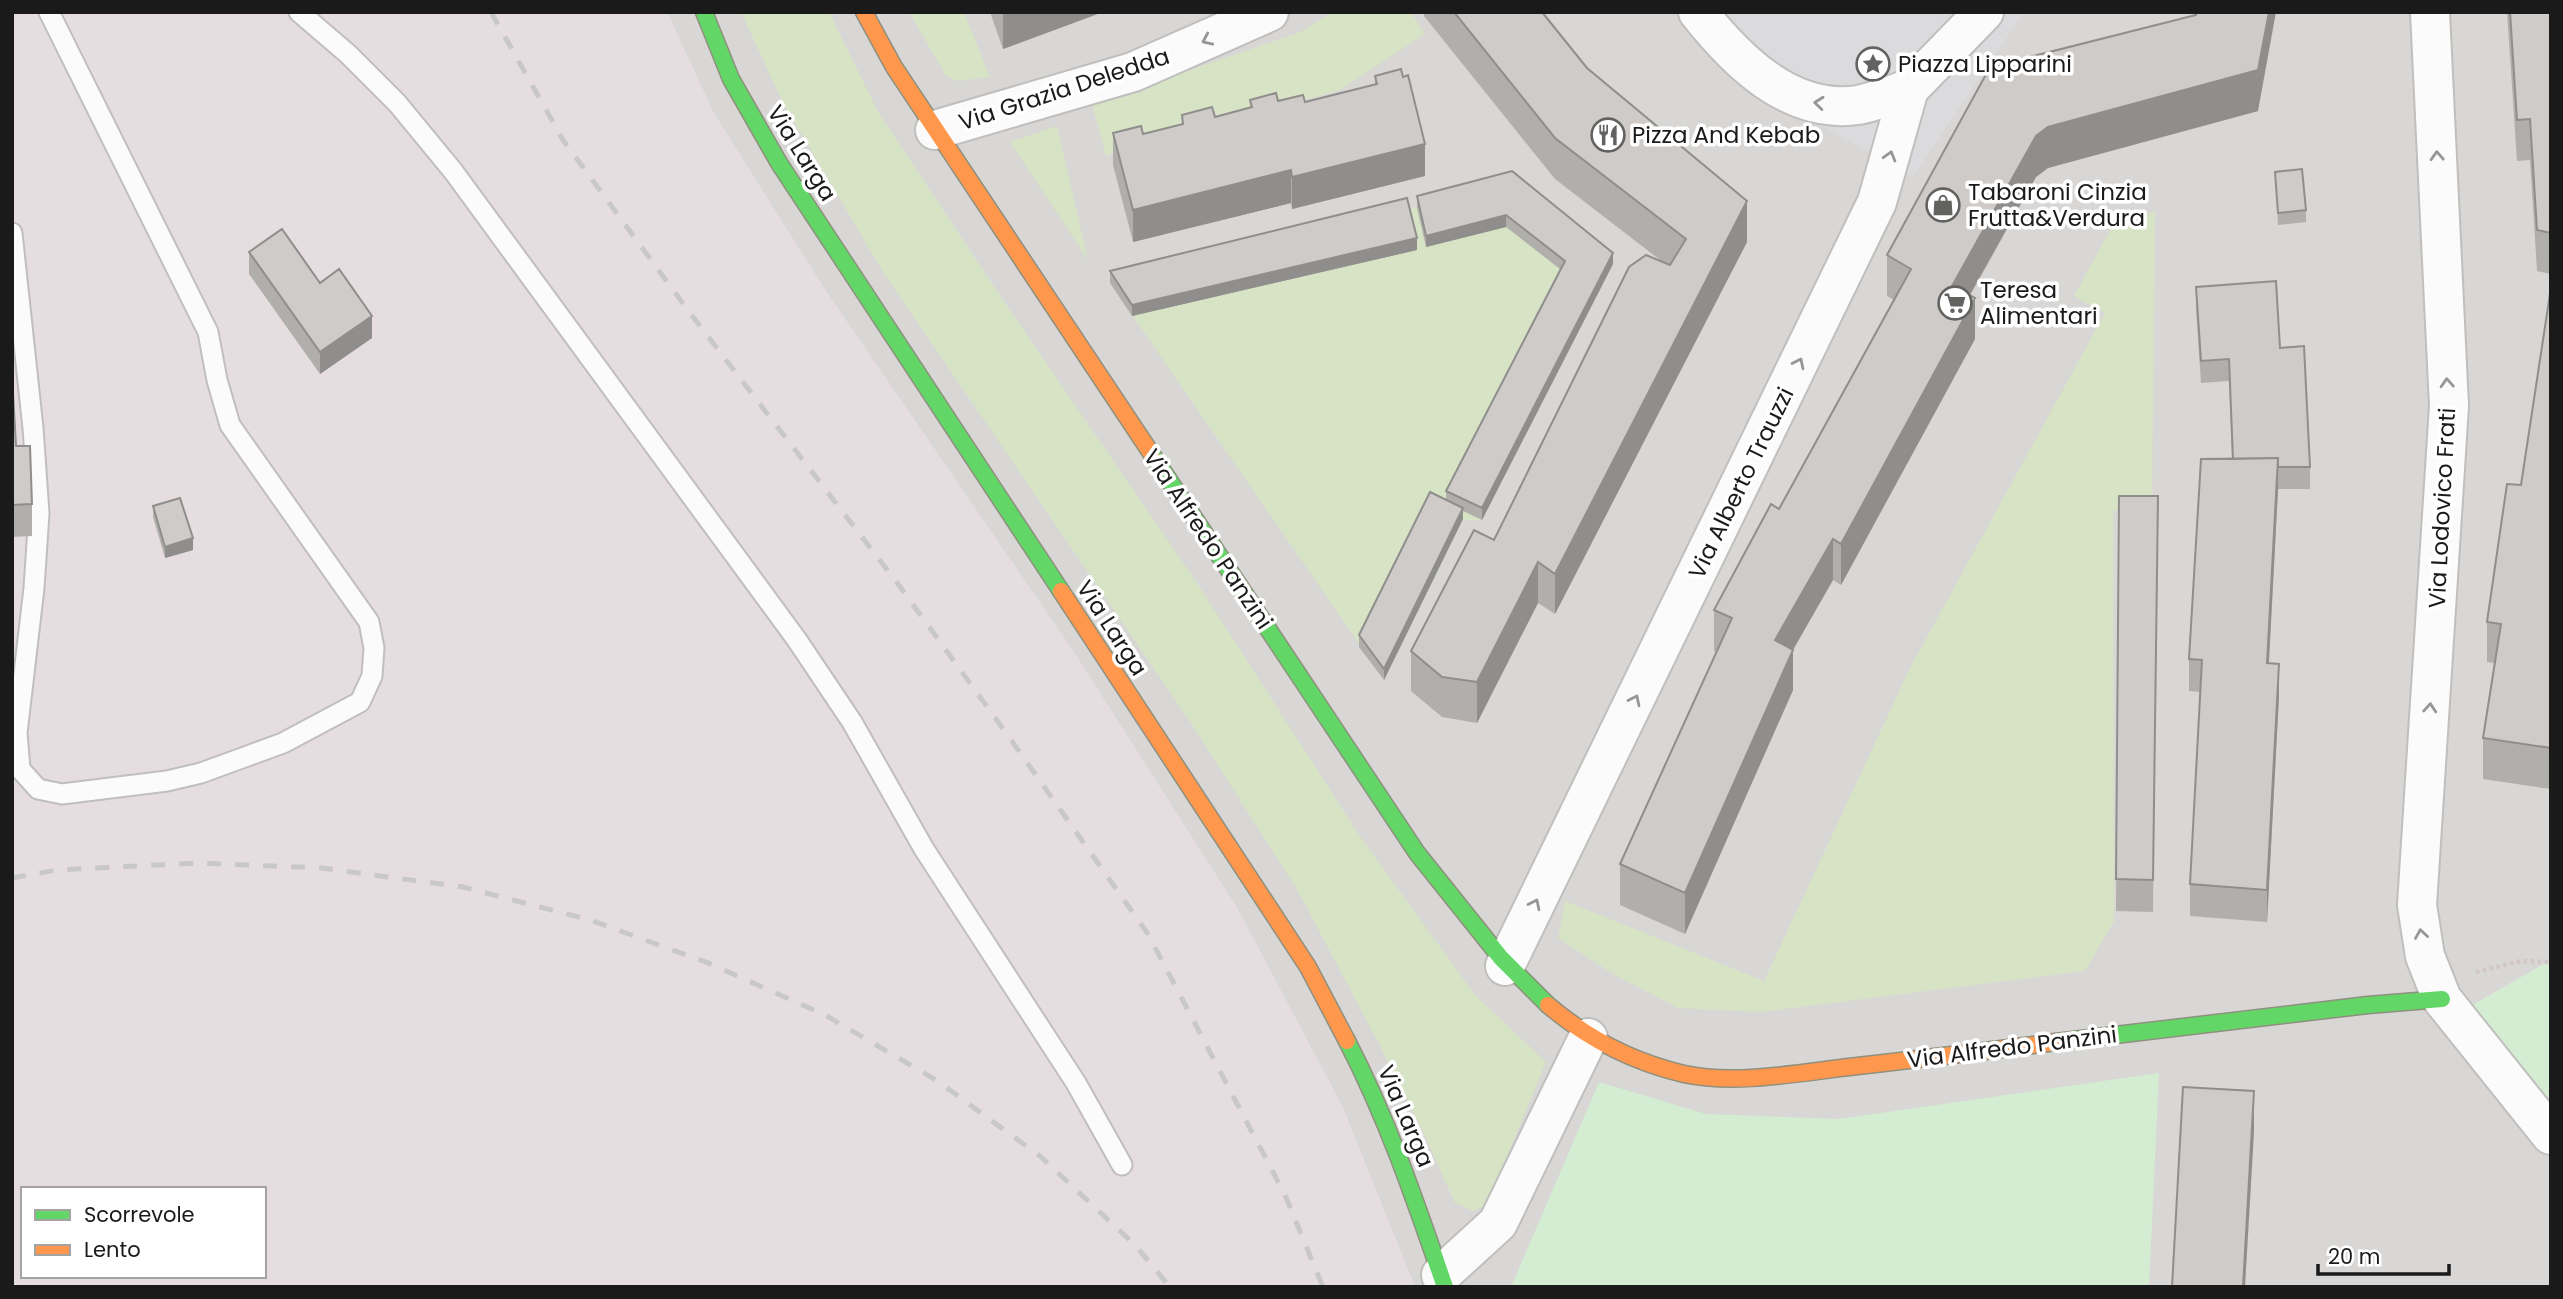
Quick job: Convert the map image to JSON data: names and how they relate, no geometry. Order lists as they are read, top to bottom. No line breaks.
{"streets":{"street":["Via Grazia Deledda","Via Larga","Via Alberto Trauzzi","Via Lodovico Frati","Via Alfredo Panzini"]},"crossings":[["Via Grazia Deledda","Via Alfredo Panzini"],["Via Alberto Trauzzi","Via Alfredo Panzini"],["Via Lodovico Frati","Via Alfredo Panzini"]],"one_way":["Via Grazia Deledda","Via Alberto Trauzzi","Via Lodovico Frati"],"places":{"place":["Piazza Lipparini"],"restaurant":["Pizza And Kebab"],"shop":["Tabaroni Cinzia Frutta&Verdura"],"supermarket":["Teresa Alimentari"]},"legend":["Scorrevole","Lento"],"scale_bar":"20 m"}
